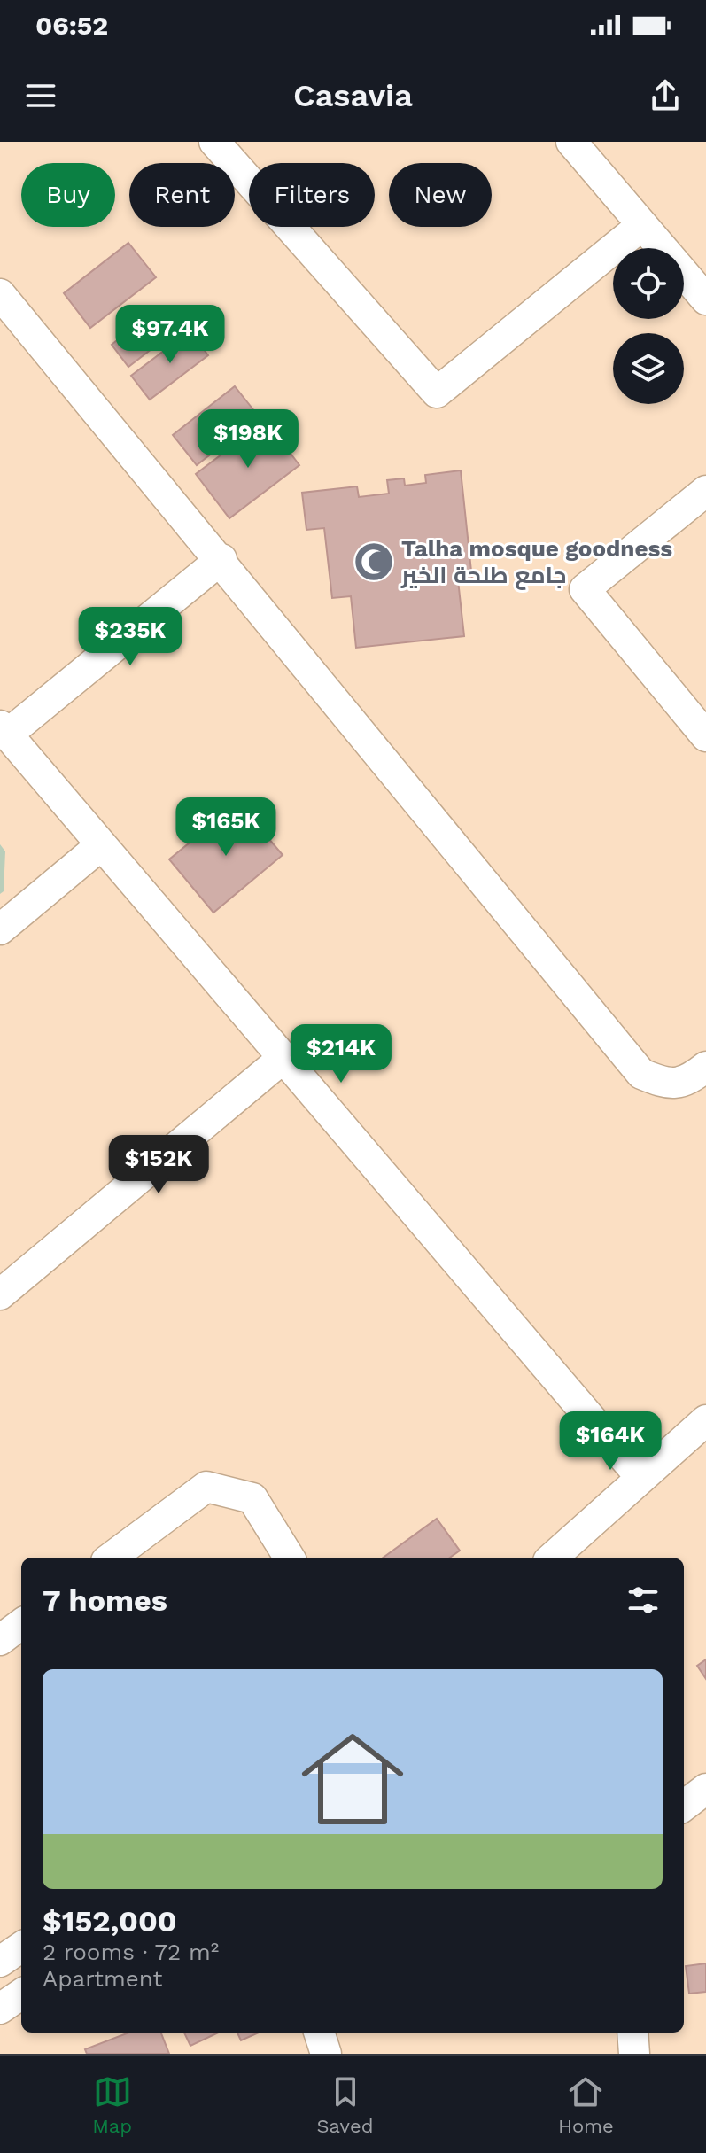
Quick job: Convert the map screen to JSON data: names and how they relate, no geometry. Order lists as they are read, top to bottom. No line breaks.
{"places":{"mosque":["Talha mosque goodness جامع طلحة الخير"]},"page":{"status":"06:52","header":"Casavia","chip":["Buy","Rent","Filters","New"],"price":["$97.4K","$198K","$235K","$165K","$214K","$152K","$164K"],"heading":"7 homes","list":[{"name":"$152,000","note":"2 rooms · 72 m² · Apartment"}],"tabs":["Map","Saved","Home"]}}
